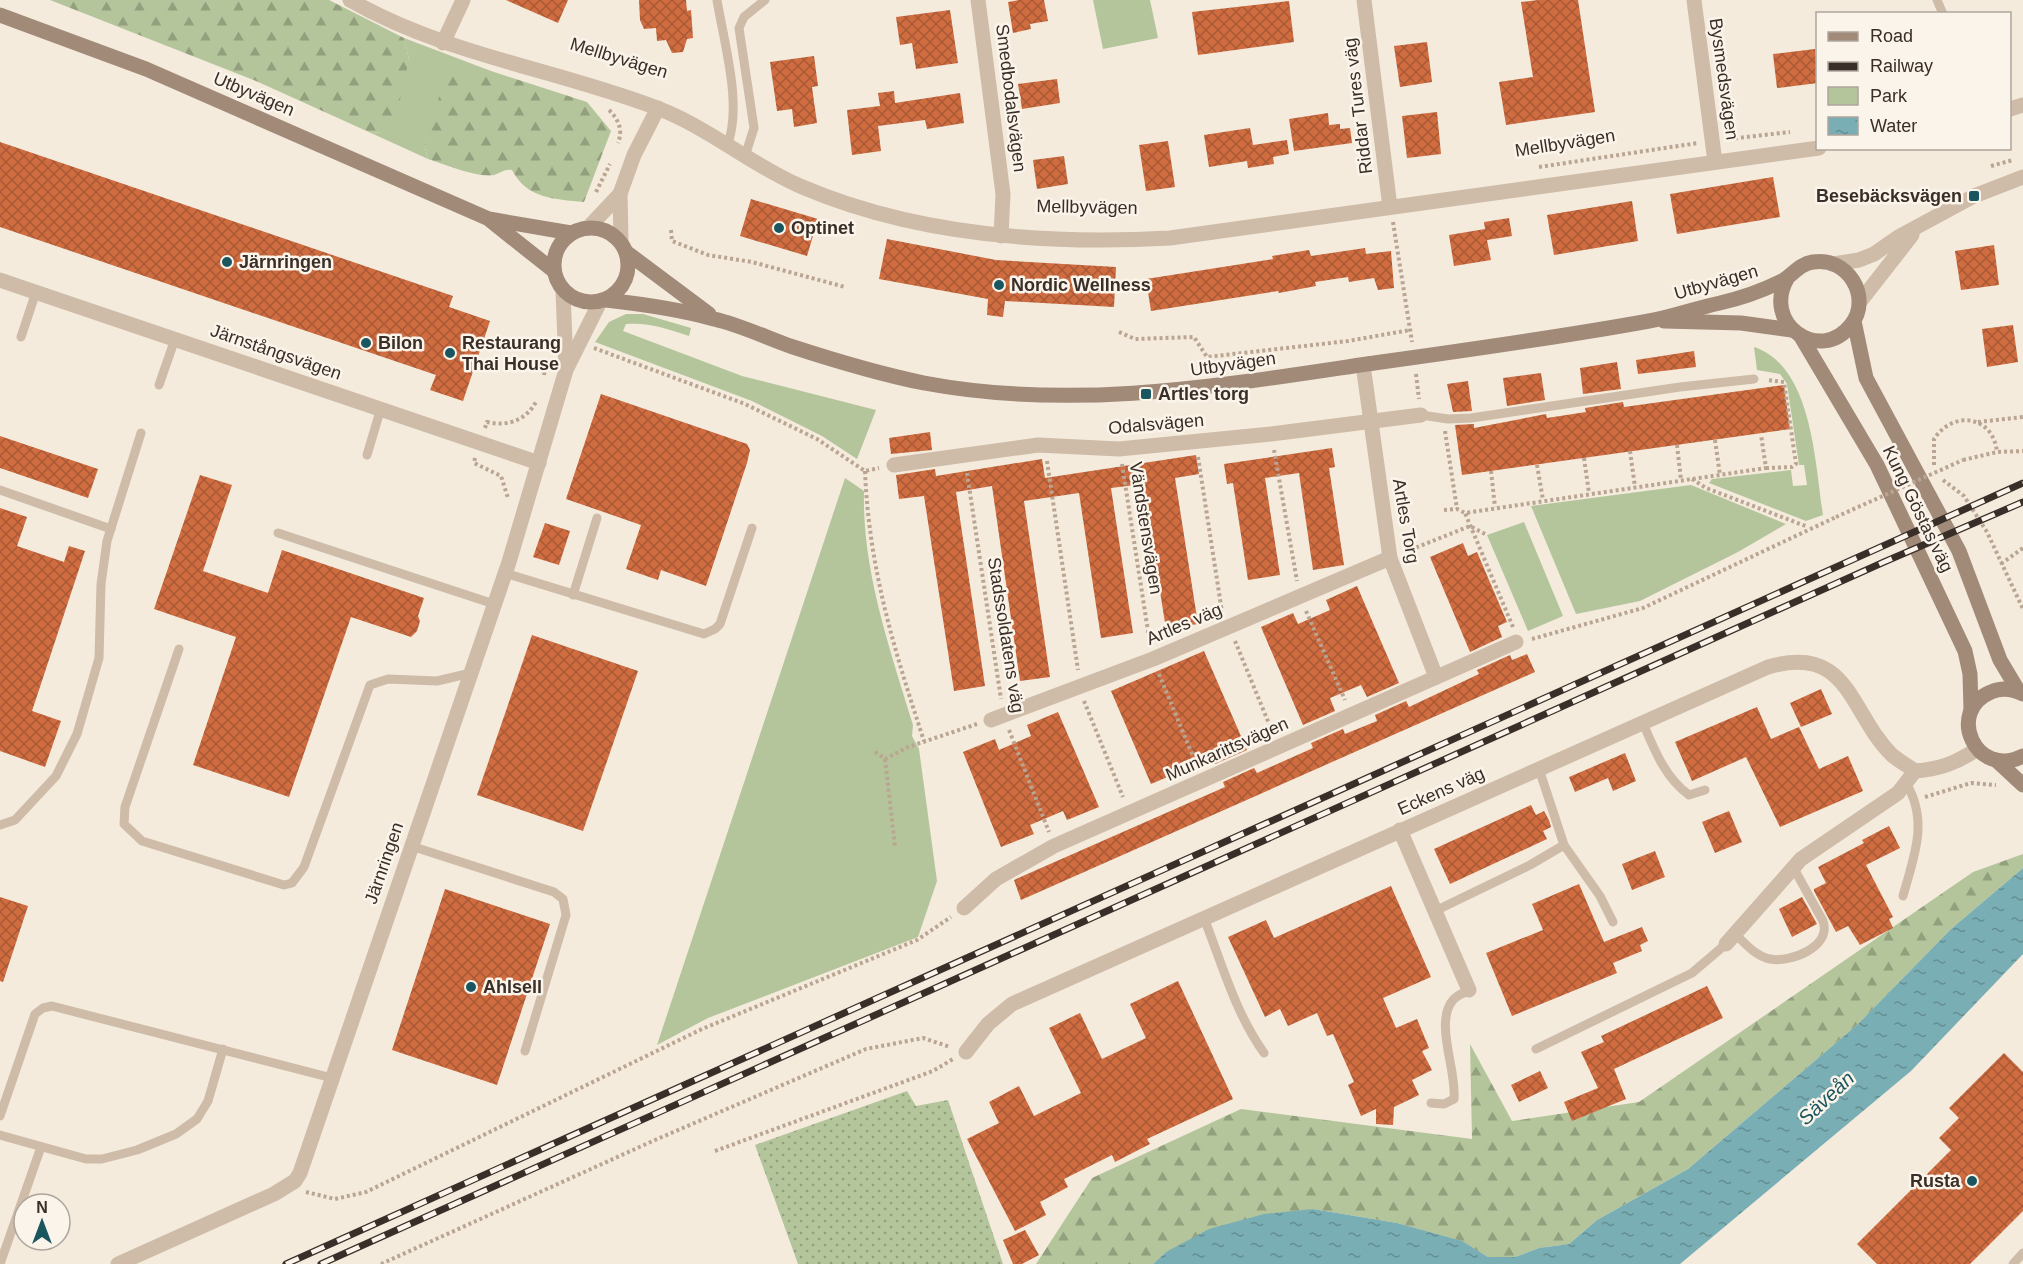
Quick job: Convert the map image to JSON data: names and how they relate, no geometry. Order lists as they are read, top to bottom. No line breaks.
{"streets":{"main road":["Utbyvägen","Kung Göstas väg"],"street":["Mellbyvägen","Bysmedsvägen","Smedbodalsvägen","Riddar Tures väg","Järnstångsvägen","Odalsvägen","Artles Torg","Artles väg","Munkarittsvägen","Eckens väg","Järnringen"],"path":["Vändstensvägen","Stadssoldatens väg"]},"crossings":[["Mellbyvägen","Bysmedsvägen"],["Mellbyvägen","Utbyvägen"],["Mellbyvägen","Smedbodalsvägen"],["Mellbyvägen","Riddar Tures väg"],["Mellbyvägen","Järnringen"],["Utbyvägen","Kung Göstas väg"],["Utbyvägen","Artles Torg"],["Utbyvägen","Järnringen"],["Järnstångsvägen","Järnringen"],["Odalsvägen","Artles Torg"],["Odalsvägen","Vändstensvägen"],["Odalsvägen","Stadssoldatens väg"],["Artles Torg","Artles väg"],["Artles Torg","Munkarittsvägen"],["Vändstensvägen","Artles väg"],["Vändstensvägen","Munkarittsvägen"],["Artles väg","Stadssoldatens väg"],["Stadssoldatens väg","Munkarittsvägen"]],"water":["Säveån"],"places":{"transit":["Besebäcksvägen","Artles torg"],"other":["Optinet","Järnringen","Nordic Wellness","Bilon","Restaurang Thai House","Ahlsell","Rusta"]},"legend":["Road","Railway","Park","Water"],"north":"top"}
